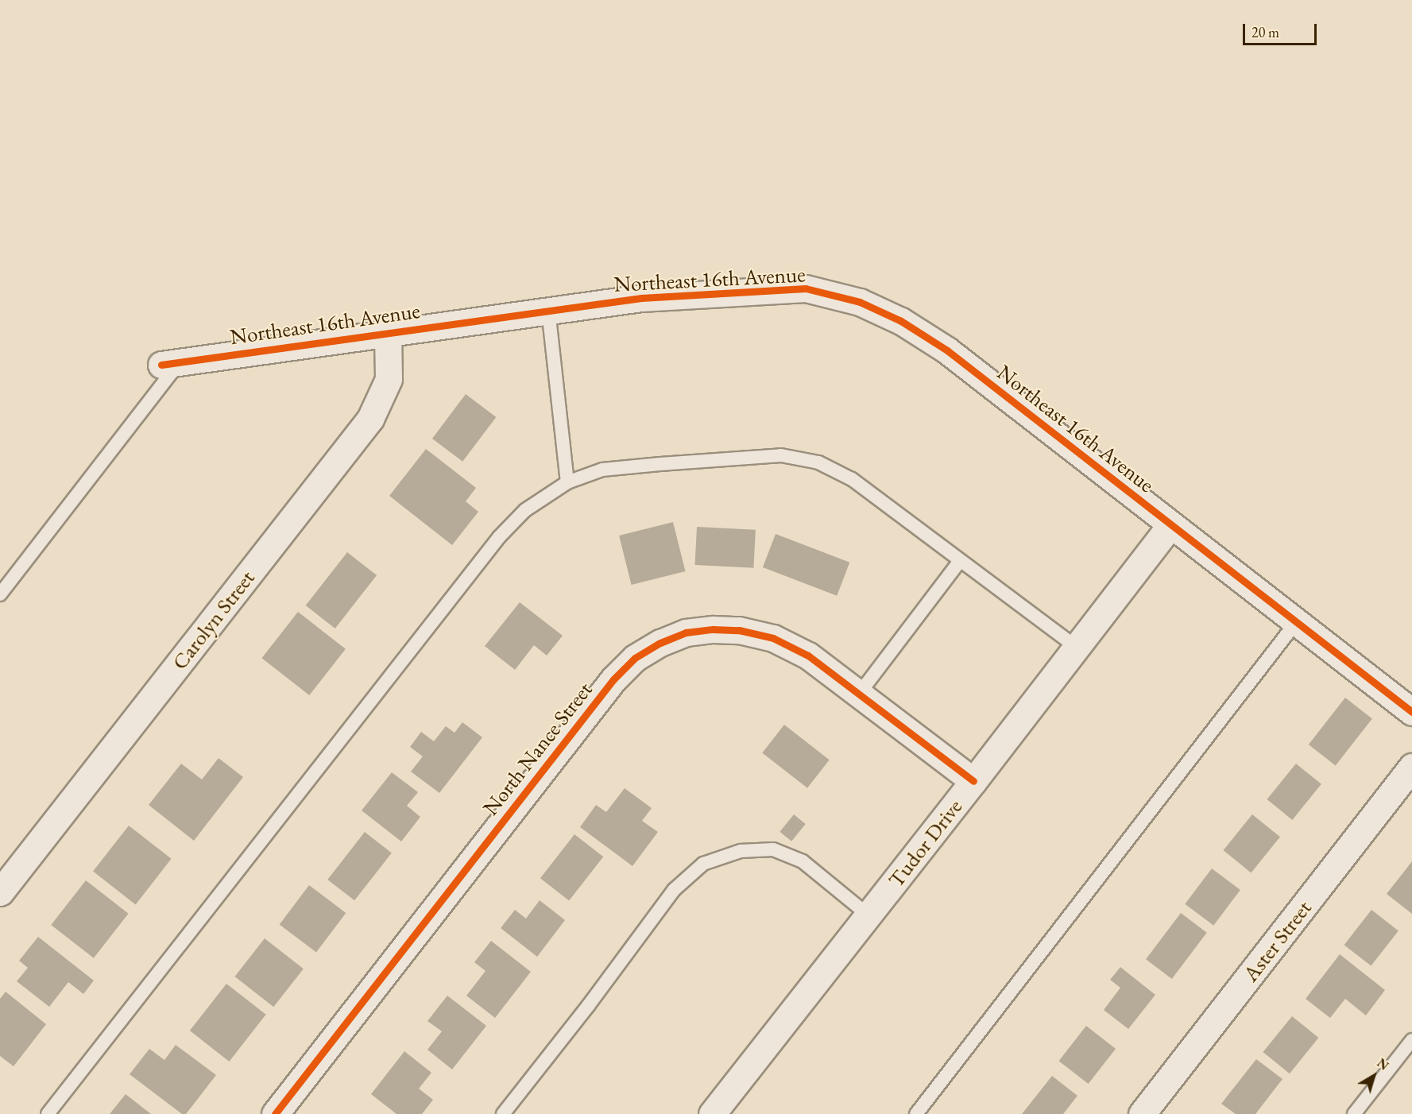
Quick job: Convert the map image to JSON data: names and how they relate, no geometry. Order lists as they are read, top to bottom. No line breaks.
{"streets":{"street":["Northeast 16th Avenue","Carolyn Street","North Nance Street","Tudor Drive","Aster Street"]},"crossings":[["Northeast 16th Avenue","Carolyn Street"],["Northeast 16th Avenue","Tudor Drive"],["North Nance Street","Tudor Drive"]],"scale_bar":"20 m","north":"top right"}
